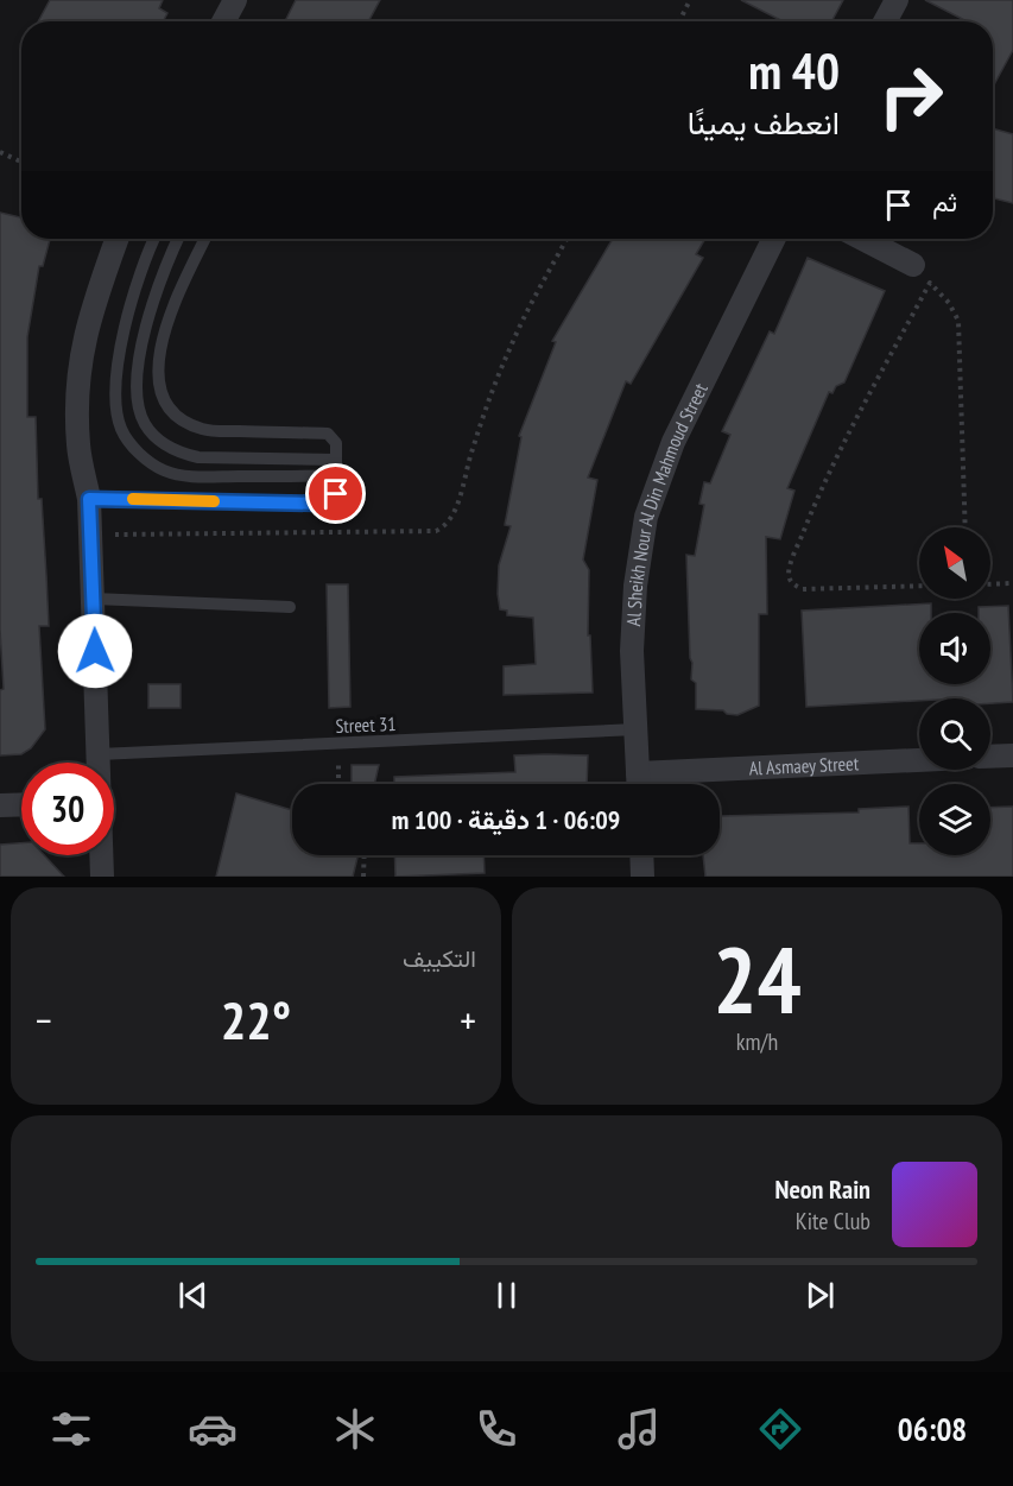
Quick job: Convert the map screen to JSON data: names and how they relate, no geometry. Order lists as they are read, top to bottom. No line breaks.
{"streets":{"street":["Al Sheikh Nour Al Din Mahmoud Street","Al Asmaey Street"],"lane":["Street 31"]},"crossings":[["Al Sheikh Nour Al Din Mahmoud Street","Street 31"],["Al Sheikh Nour Al Din Mahmoud Street","Al Asmaey Street"]],"north":"top left","page":{"turn":["40 m","انعطف يمينًا"],"then":"ثم","limit":"30","trip":"06:09 · 1 دقيقة · 100 m","tile":[["24","km/h"],"التكييف"],"heat":["−","22°","+"],"song":["Neon Rain","Kite Club"],"tabs":"06:08"}}
